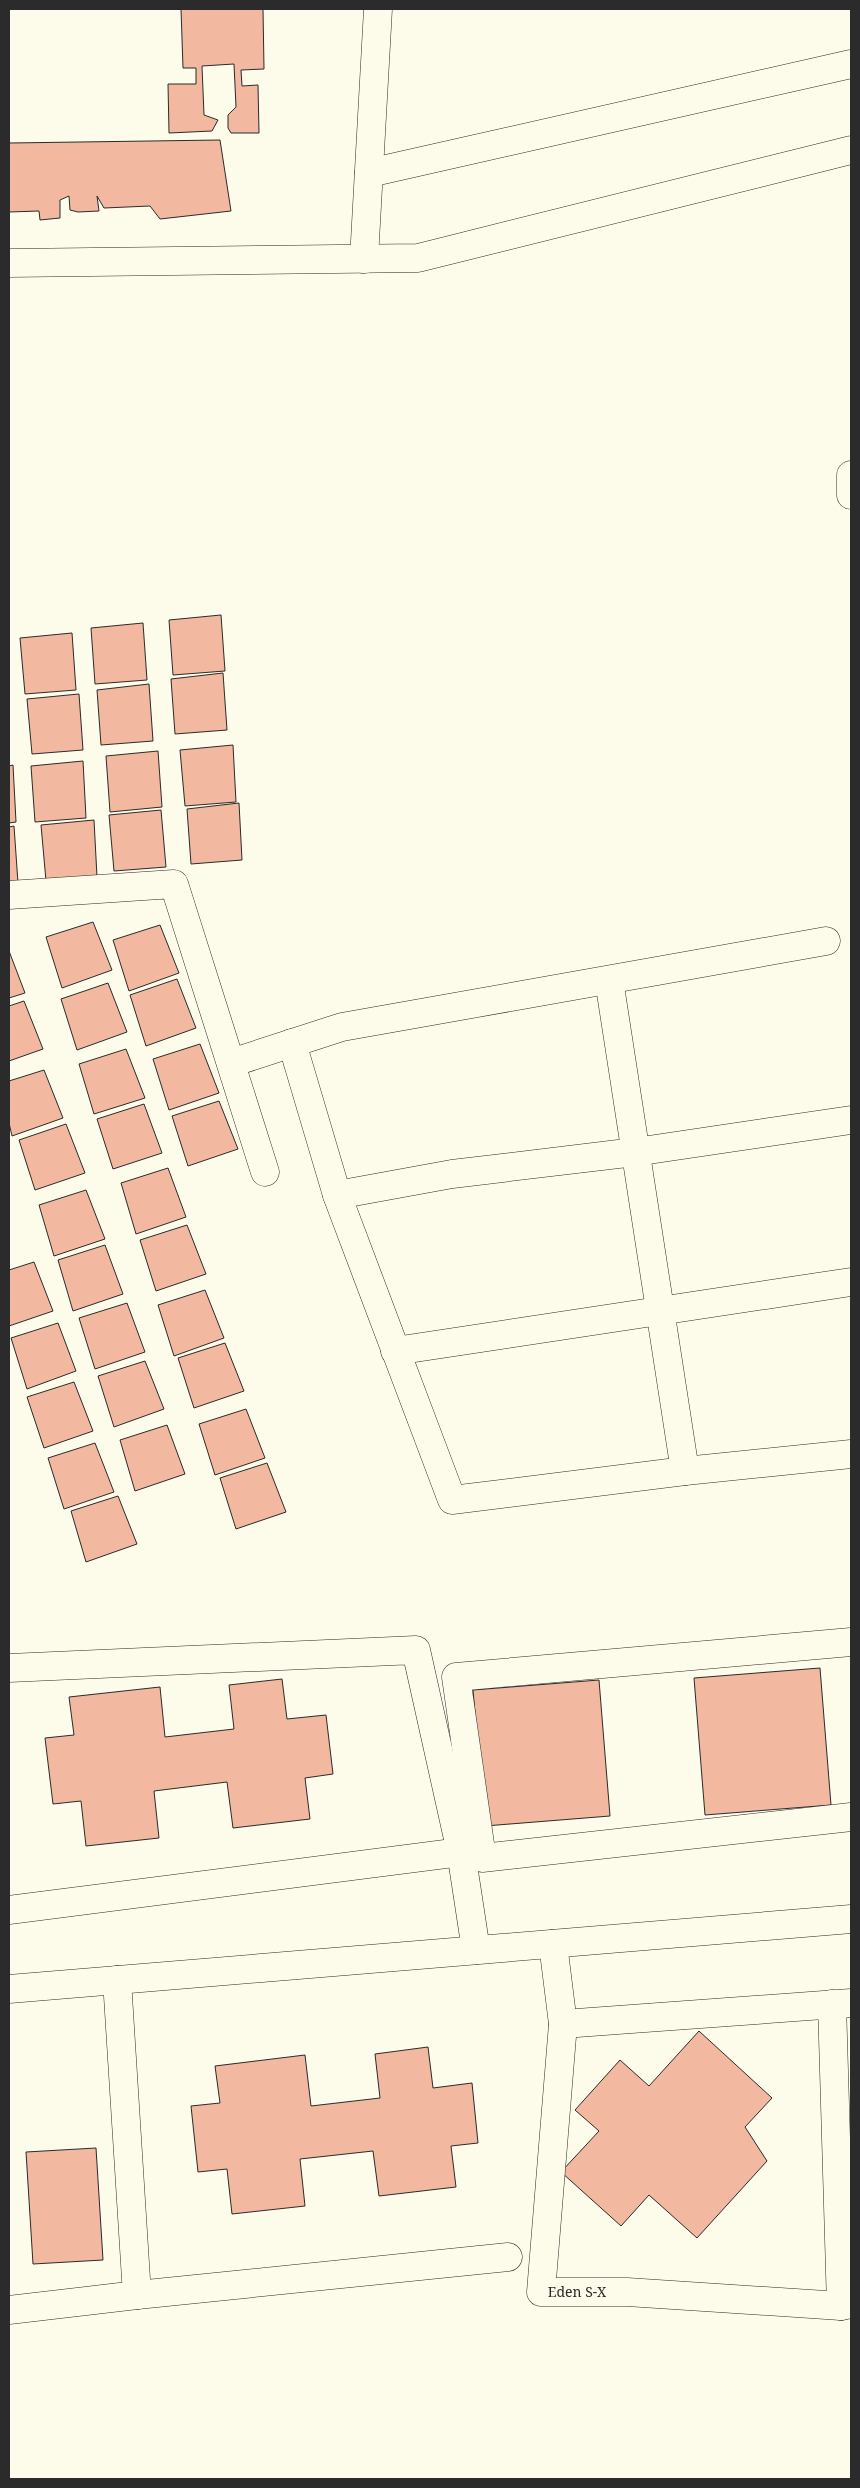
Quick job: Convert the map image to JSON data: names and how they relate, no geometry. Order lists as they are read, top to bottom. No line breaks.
{"streets":{"street":["Eden S-X"]}}
